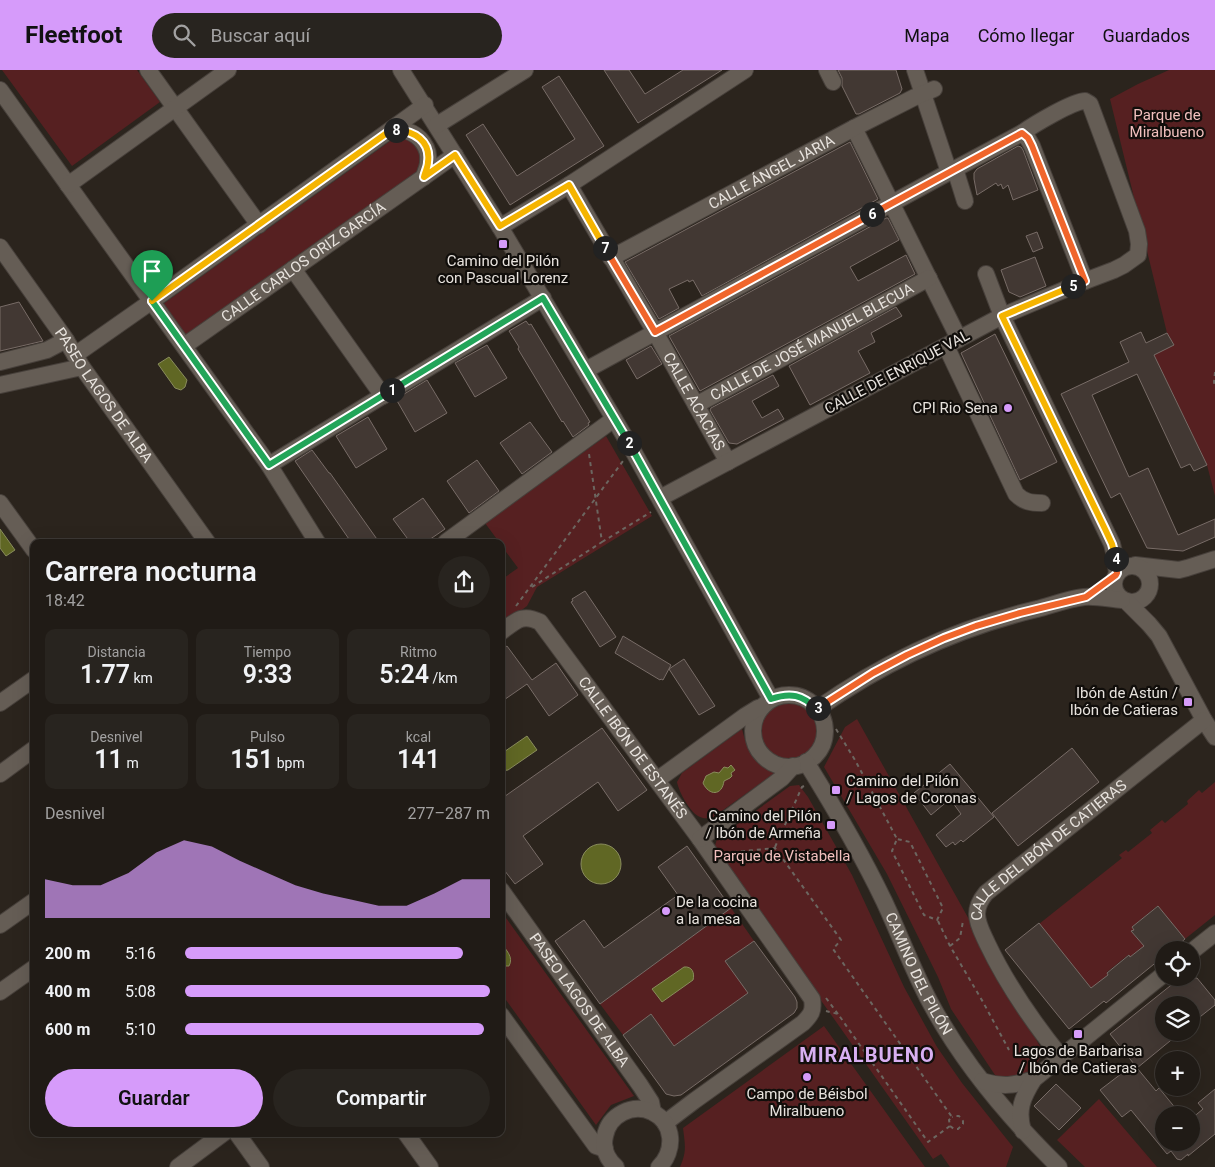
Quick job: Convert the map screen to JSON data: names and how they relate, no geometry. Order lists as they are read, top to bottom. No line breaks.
{"streets":{"street":["CALLE ÁNGEL JARIA","CALLE CARLOS ORIZ GARCÍA","CALLE DE JOSÉ MANUEL BLECUA","CALLE DE ENRIQUE VAL","PASEO LAGOS DE ALBA","CALLE ACACIAS","CALLE IBÓN DE ESTANÉS","CALLE DEL IBÓN DE CATIERAS","CAMINO DEL PILÓN"]},"crossings":[["CALLE ÁNGEL JARIA","CALLE ACACIAS"],["CALLE DE JOSÉ MANUEL BLECUA","CALLE ACACIAS"],["CALLE DE ENRIQUE VAL","CALLE ACACIAS"]],"districts":["MIRALBUENO"],"parks":["Parque de Miralbueno","Parque de Vistabella"],"places":{"transit":["Camino del Pilón con Pascual Lorenz","Ibón de Astún / Ibón de Catieras","Camino del Pilón / Lagos de Coronas","Camino del Pilón / Ibón de Armeña","Lagos de Barbarisa / Ibón de Catieras"],"other":["CPI Rio Sena","De la cocina a la mesa","Campo de Béisbol Miralbueno"]},"page":{"header":"Fleetfoot","search":"Buscar aquí","nav":["Mapa","Cómo llegar","Guardados"],"pins":["8","6","7","5","1","2","4","3"],"heading":["Carrera nocturna","18:42"],"stats":[["Distancia","1.77 km"],["Tiempo","9:33"],["Ritmo","5:24 /km"],["Desnivel","11 m"],["Pulso","151 bpm"],["kcal","141"]],"chart":["Desnivel","277–287 m"],"list":[{"name":"200 m","note":"5:16"},{"name":"400 m","note":"5:08"},{"name":"600 m","note":"5:10"}],"map_buttons":["+","−"],"buttons":["Guardar","Compartir"]}}
